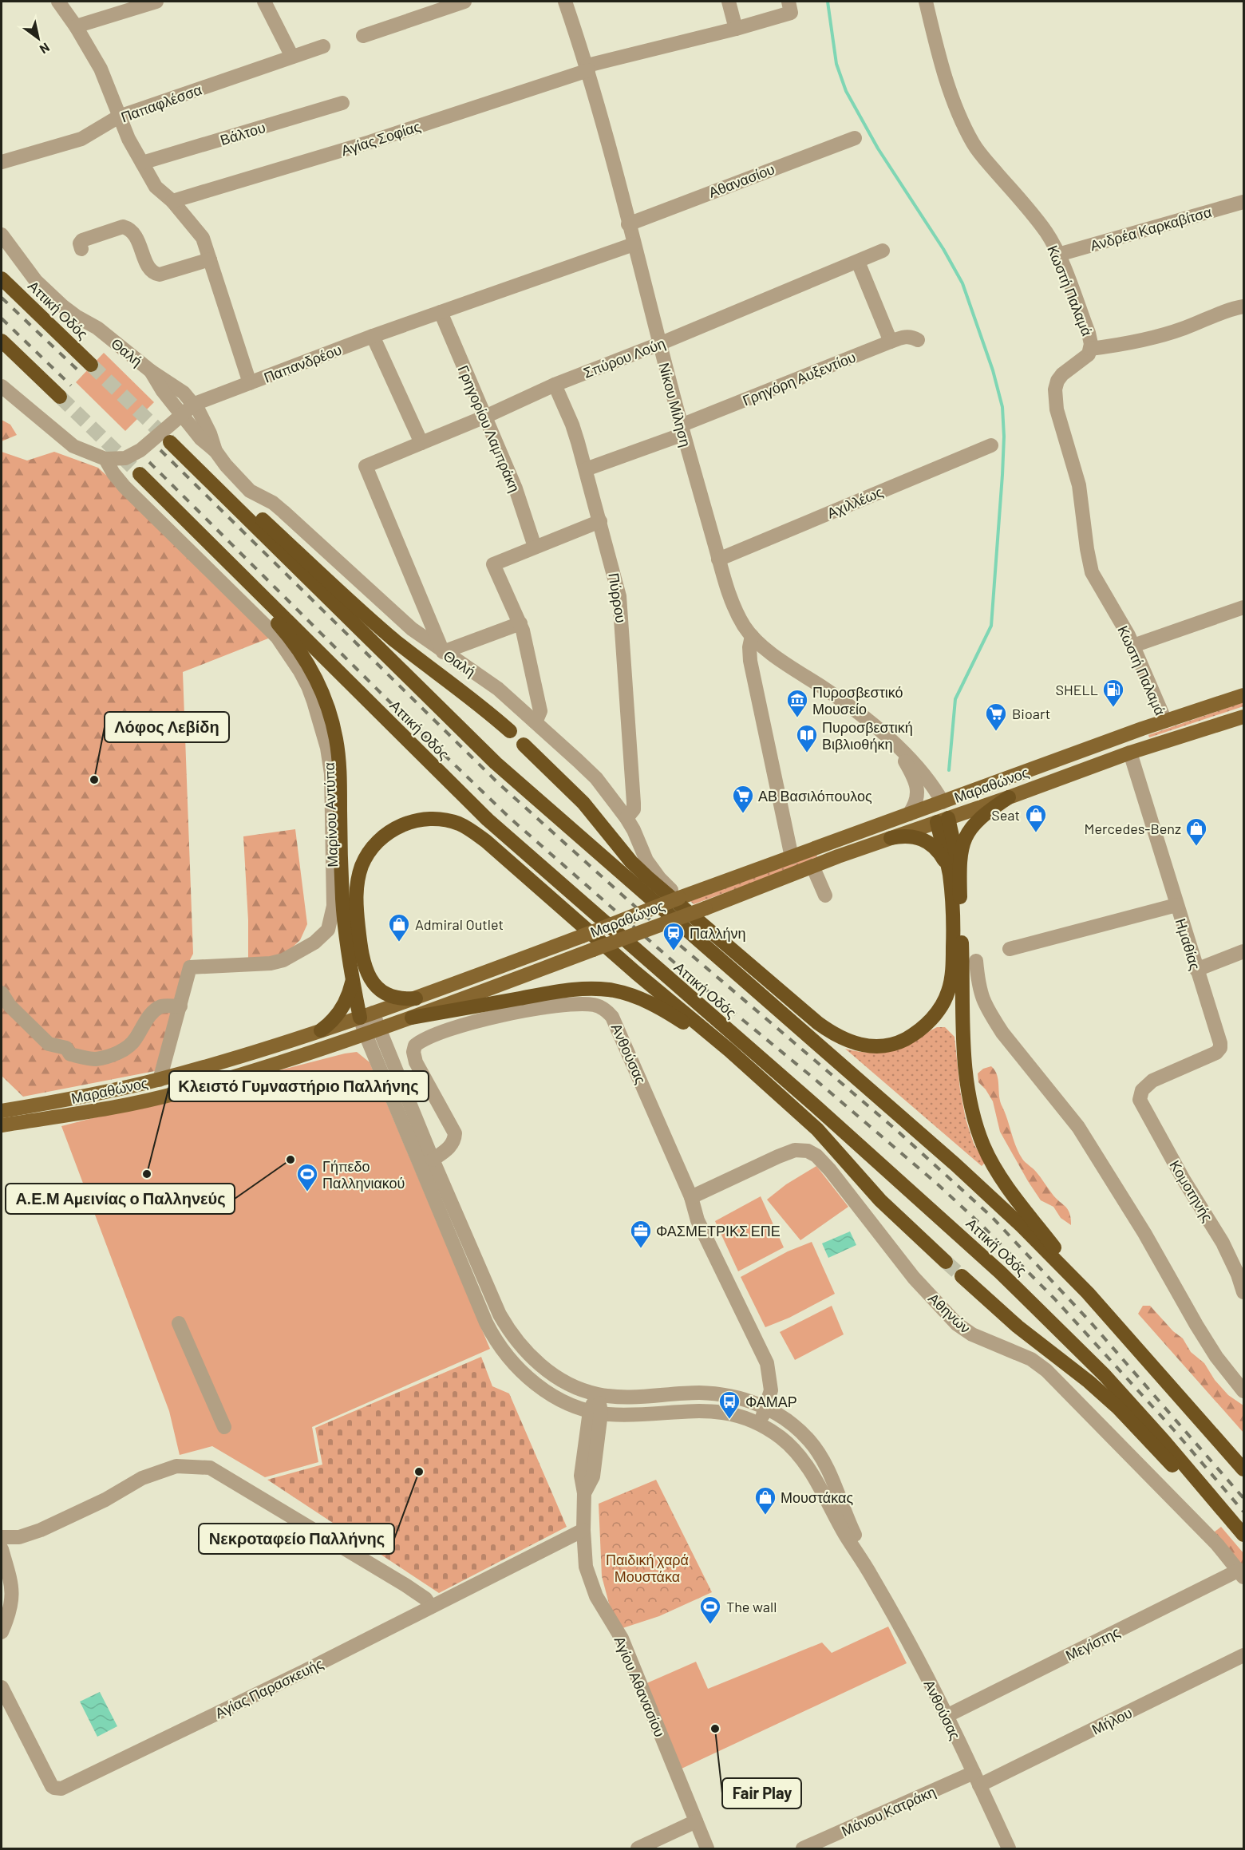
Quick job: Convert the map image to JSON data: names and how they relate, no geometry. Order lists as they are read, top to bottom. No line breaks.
{"streets":{"highway":["Αττική Οδός"],"main road":["Μαραθώνος"],"street":["Παπαφλέσσα","Βάλτου","Αγίας Σοφίας","Αθανασίου","Ανδρέα Καρκαβίτσα","Κωστή Παλαμά","Θαλή","Σπύρου Λούη","Παπανδρέου","Γρηγόρη Αυξεντίου","Νίκου Μίληση","Γρηγορίου Λαμπράκη","Αχιλλέως","Πύρρου","Μαρίνου Αντύπα","Ημαθίας","Ανθούσας","Κομοτηνής","Αθηνών","Μεγίστης","Αγίου Αθανασίου","Αγίας Παρασκευής","Μήλου","Μάνου Κατράκη"]},"crossings":[["Αγίας Σοφίας","Νίκου Μίληση"],["Αθανασίου","Νίκου Μίληση"],["Ανδρέα Καρκαβίτσα","Κωστή Παλαμά"],["Κωστή Παλαμά","Μαραθώνος"],["Θαλή","Σπύρου Λούη"],["Θαλή","Παπανδρέου"],["Θαλή","Πύρρου"],["Θαλή","Μαραθώνος"],["Σπύρου Λούη","Νίκου Μίληση"],["Σπύρου Λούη","Γρηγορίου Λαμπράκη"],["Σπύρου Λούη","Πύρρου"],["Παπανδρέου","Νίκου Μίληση"],["Παπανδρέου","Γρηγορίου Λαμπράκη"],["Παπανδρέου","Μαρίνου Αντύπα"],["Γρηγόρη Αυξεντίου","Νίκου Μίληση"],["Γρηγόρη Αυξεντίου","Πύρρου"],["Νίκου Μίληση","Αχιλλέως"],["Νίκου Μίληση","Μαραθώνος"],["Μαραθώνος","Μαρίνου Αντύπα"],["Μαραθώνος","Ημαθίας"],["Μαραθώνος","Ανθούσας"],["Ημαθίας","Κομοτηνής"],["Ανθούσας","Αθηνών"],["Ανθούσας","Μεγίστης"],["Ανθούσας","Αγίου Αθανασίου"],["Ανθούσας","Μήλου"],["Ανθούσας","Μάνου Κατράκη"],["Αθηνών","Μεγίστης"],["Αγίου Αθανασίου","Αγίας Παρασκευής"],["Μήλου","Μάνου Κατράκη"]],"parks":["Παιδική χαρά Μουστάκα"],"places":{"fuel station":["SHELL"],"museum":["Πυροσβεστικό Μουσείο"],"supermarket":["Bioart","ΑΒ Βασιλόπουλος"],"library":["Πυροσβεστική Βιβλιοθήκη"],"other":["Λόφος Λεβίδη","Α.Ε.Μ Αμεινίας ο Παλληνεύς","Κλειστό Γυμναστήριο Παλλήνης","Νεκροταφείο Παλλήνης","Fair Play"],"shop":["Seat","Mercedes-Benz","Admiral Outlet","Μουστάκας"],"station":["Παλλήνη"],"sports":["Γήπεδο Παλληνιακού","The wall"],"office":["ΦΑΣΜΕΤΡΙΚΣ ΕΠΕ"],"bus stop":["ΦΑΜΑΡ"]},"north":"bottom right"}
